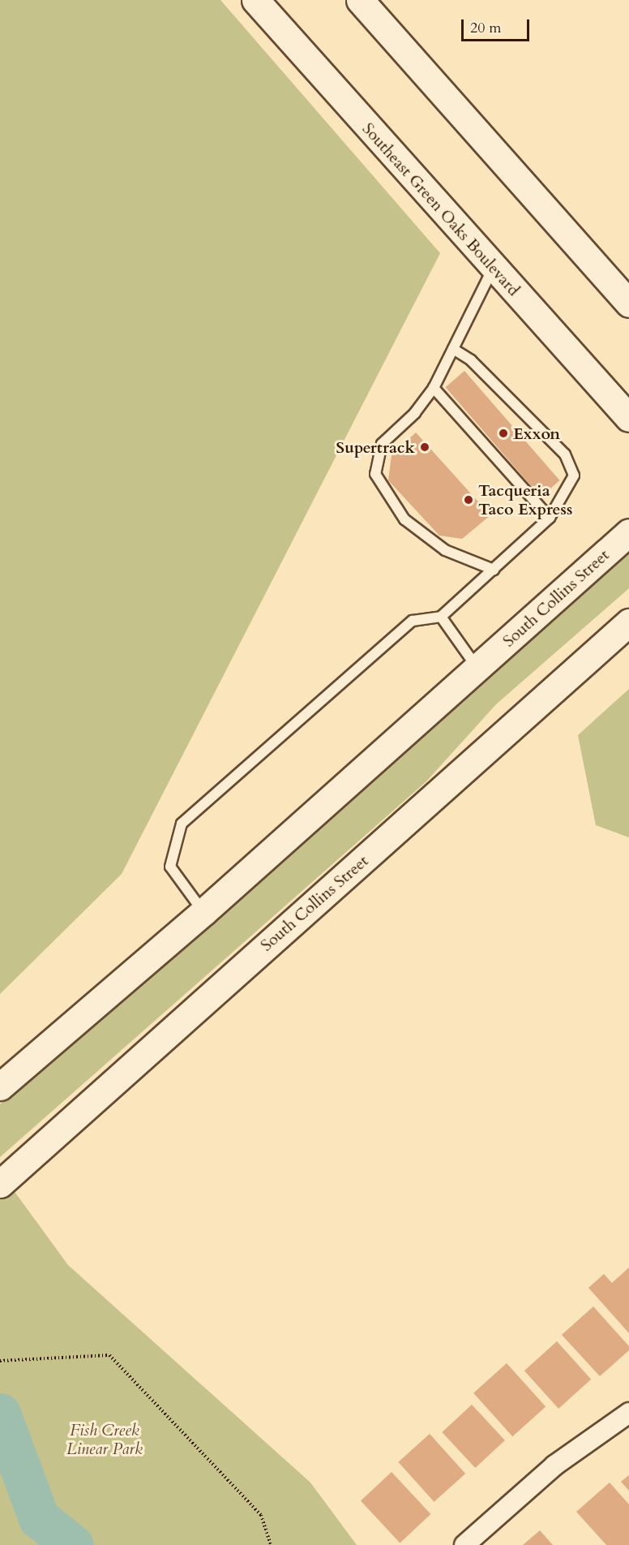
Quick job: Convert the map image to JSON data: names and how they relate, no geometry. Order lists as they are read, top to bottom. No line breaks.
{"streets":{"main road":["Southeast Green Oaks Boulevard","South Collins Street"]},"parks":["Fish Creek Linear Park"],"places":["Exxon","Supertrack","Tacqueria Taco Express"],"scale_bar":"20 m"}
